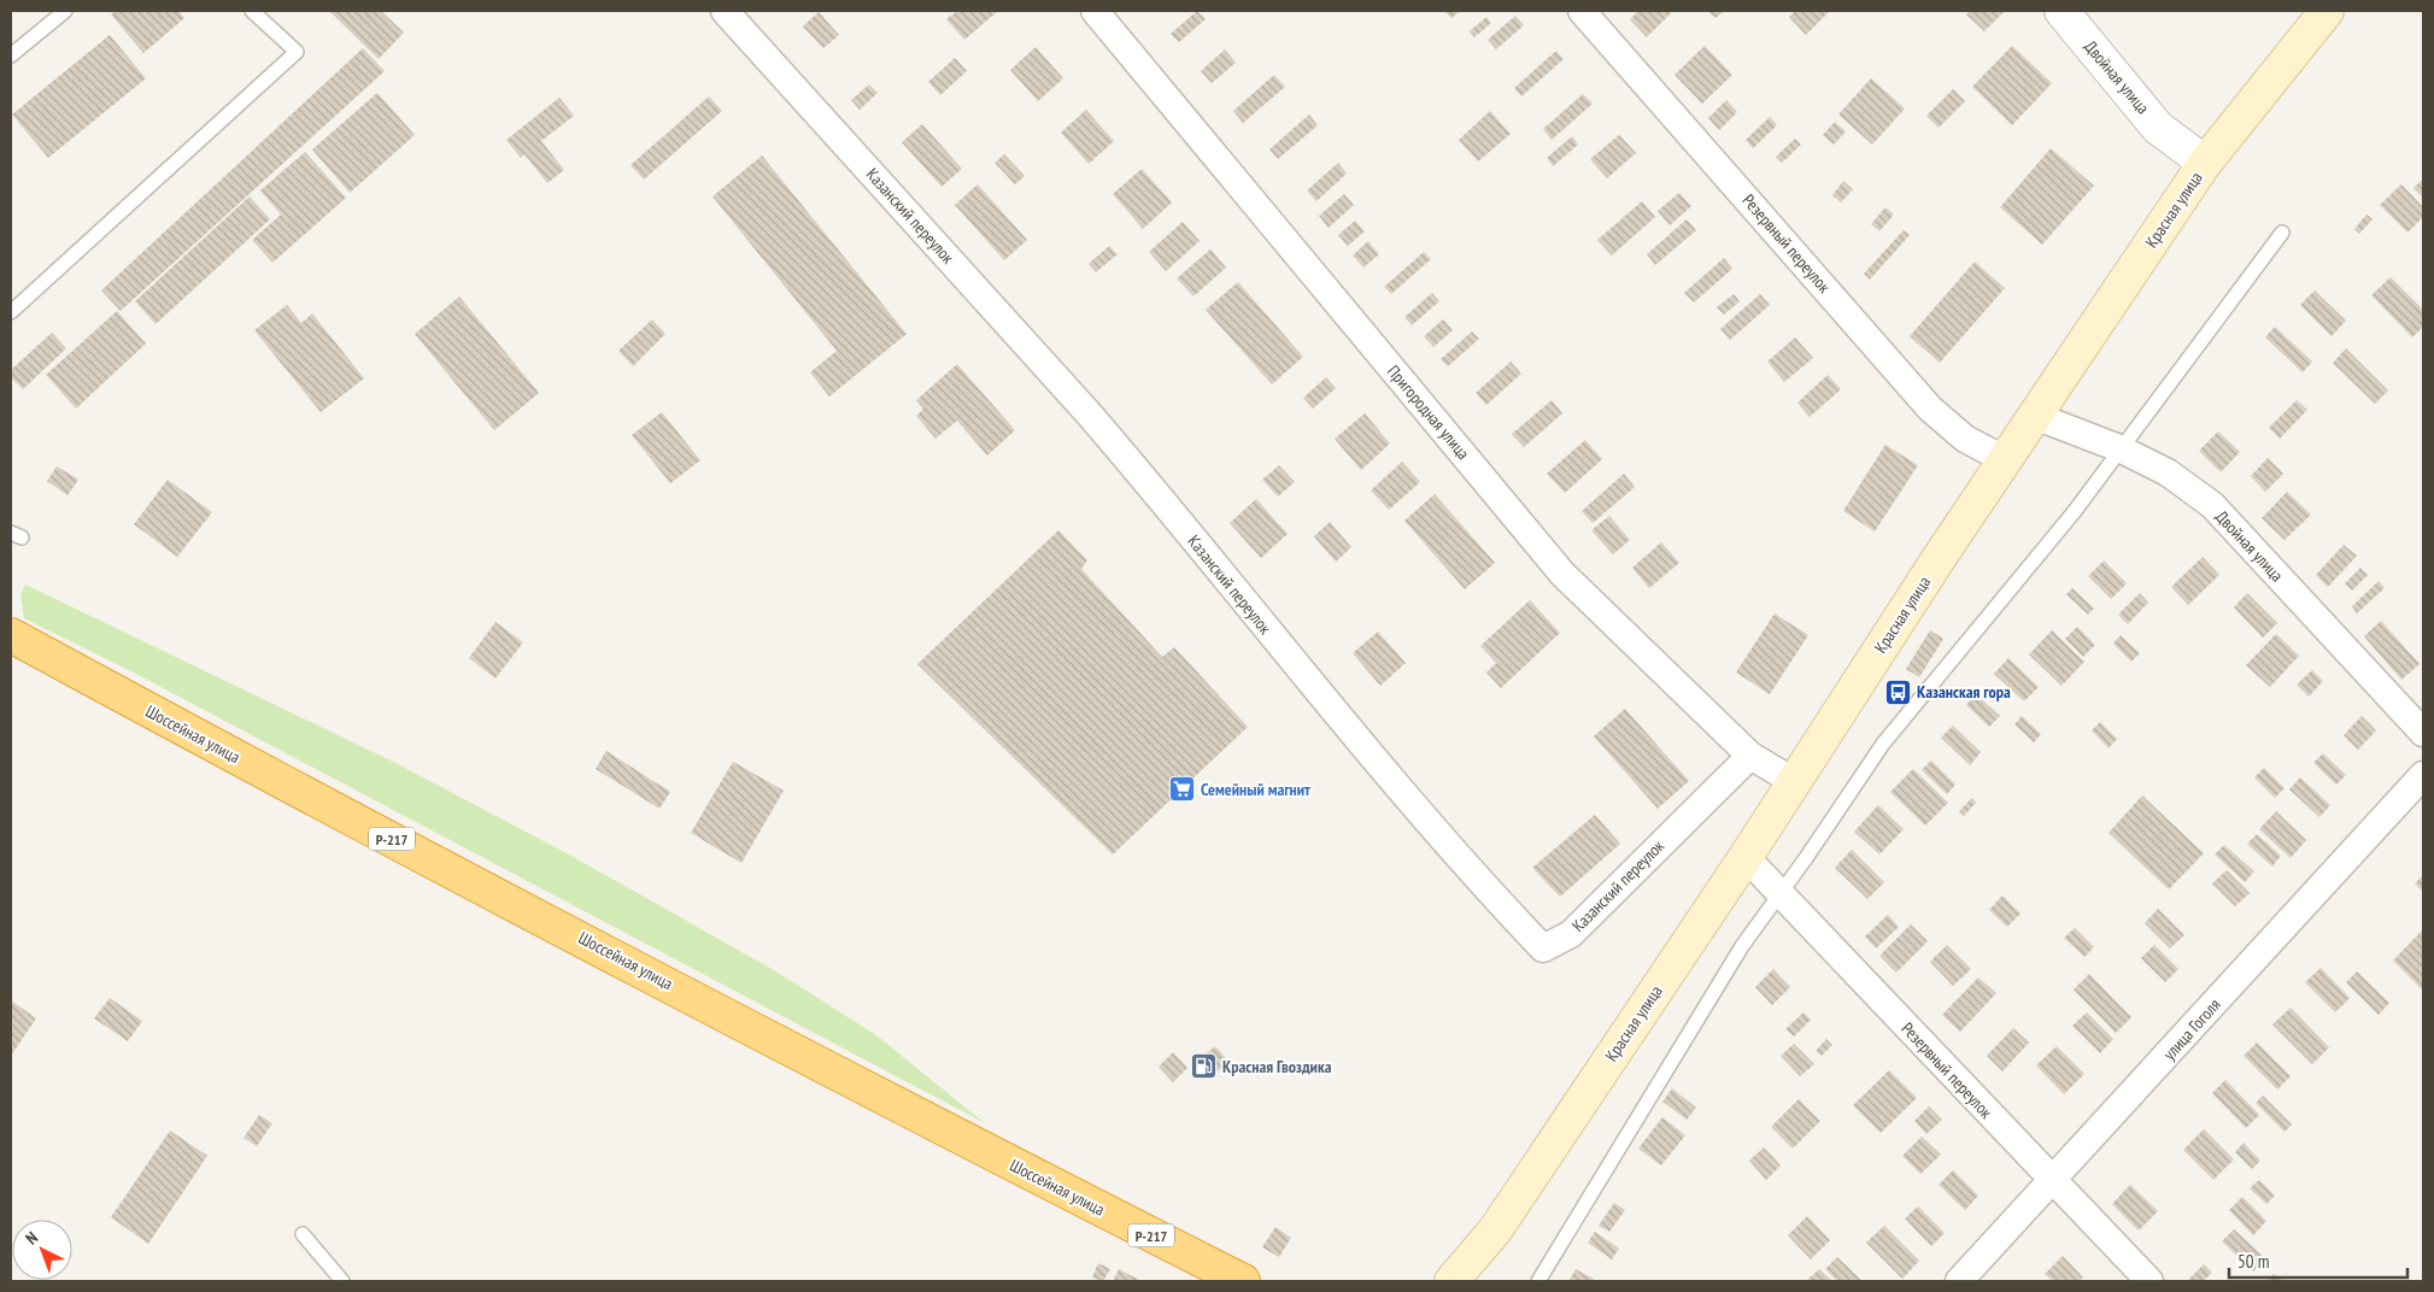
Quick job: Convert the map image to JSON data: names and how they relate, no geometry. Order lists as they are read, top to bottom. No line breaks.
{"streets":{"highway":["Шоссейная улица","Р-217"],"main road":["Красная улица"],"street":["Двойная улица","Казанский переулок","Резервный переулок","Пригородная улица","улица Гоголя"]},"crossings":[["Двойная улица","Красная улица"],["Красная улица","Резервный переулок"],["Красная улица","Пригородная улица"],["Казанский переулок","Пригородная улица"],["Резервный переулок","улица Гоголя"]],"places":{"bus stop":["Казанская гора"],"supermarket":["Семейный магнит"],"fuel station":["Красная Гвоздика"]},"scale_bar":"50 m","north":"top left"}
